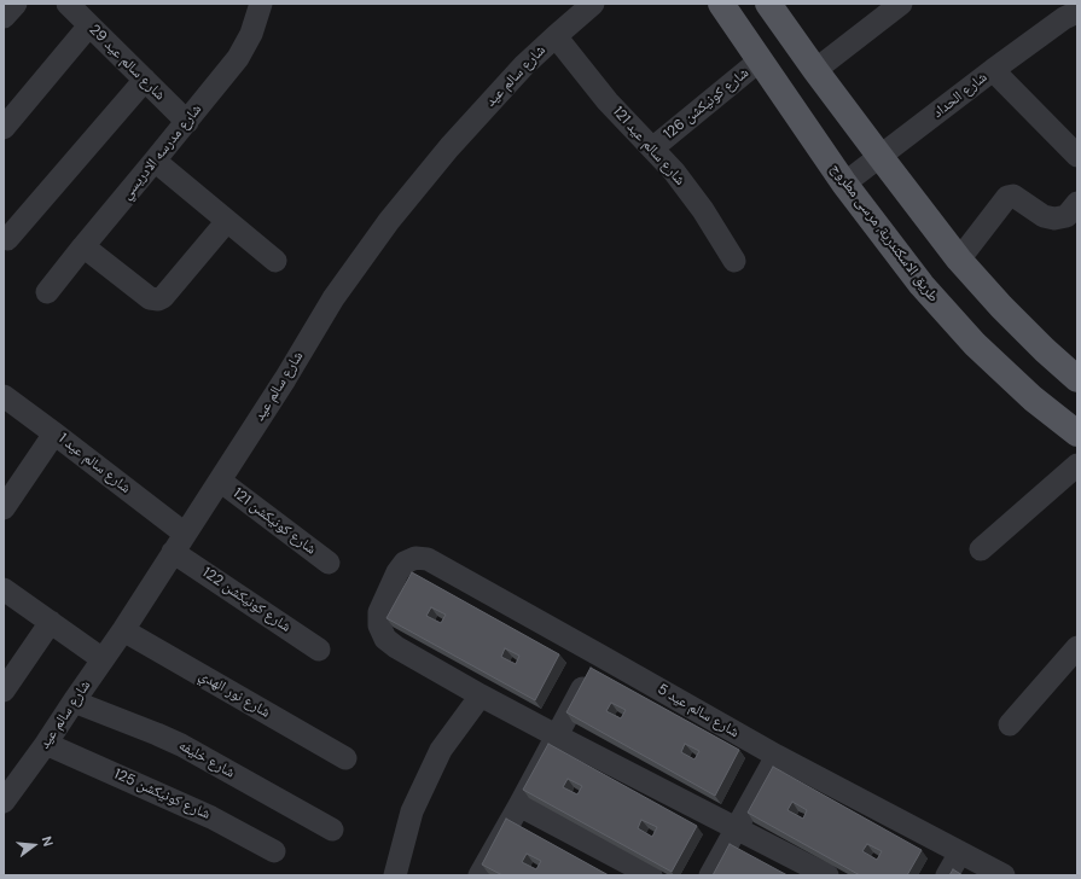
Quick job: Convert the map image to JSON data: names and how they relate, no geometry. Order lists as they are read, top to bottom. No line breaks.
{"streets":{"main road":["طريق الاسكندرية, مرسى مطروح"],"street":["شارع سالم عيد 29","شارع سالم عيد","شارع الحداد","شارع كونيكشن 126","شارع سالم عيد 121","شارع مدرسه الادريسي","شارع سالم عيد 1","شارع كونيكشن 121","شارع كونيكشن 122","شارع نور الهدي","شارع سالم عيد 5","شارع خليفه","شارع كونيكشن 125"]},"crossings":[["شارع سالم عيد 29","شارع مدرسه الادريسي"],["شارع سالم عيد","شارع سالم عيد 121"],["شارع سالم عيد","شارع سالم عيد 1"],["شارع سالم عيد","شارع كونيكشن 121"],["شارع سالم عيد","شارع كونيكشن 122"],["شارع سالم عيد","شارع نور الهدي"],["شارع سالم عيد","شارع خليفه"],["شارع سالم عيد","شارع كونيكشن 125"],["شارع الحداد","طريق الاسكندرية, مرسى مطروح"],["شارع كونيكشن 126","شارع سالم عيد 121"],["شارع كونيكشن 126","طريق الاسكندرية, مرسى مطروح"],["شارع سالم عيد 1","شارع كونيكشن 122"]],"north":"right"}
